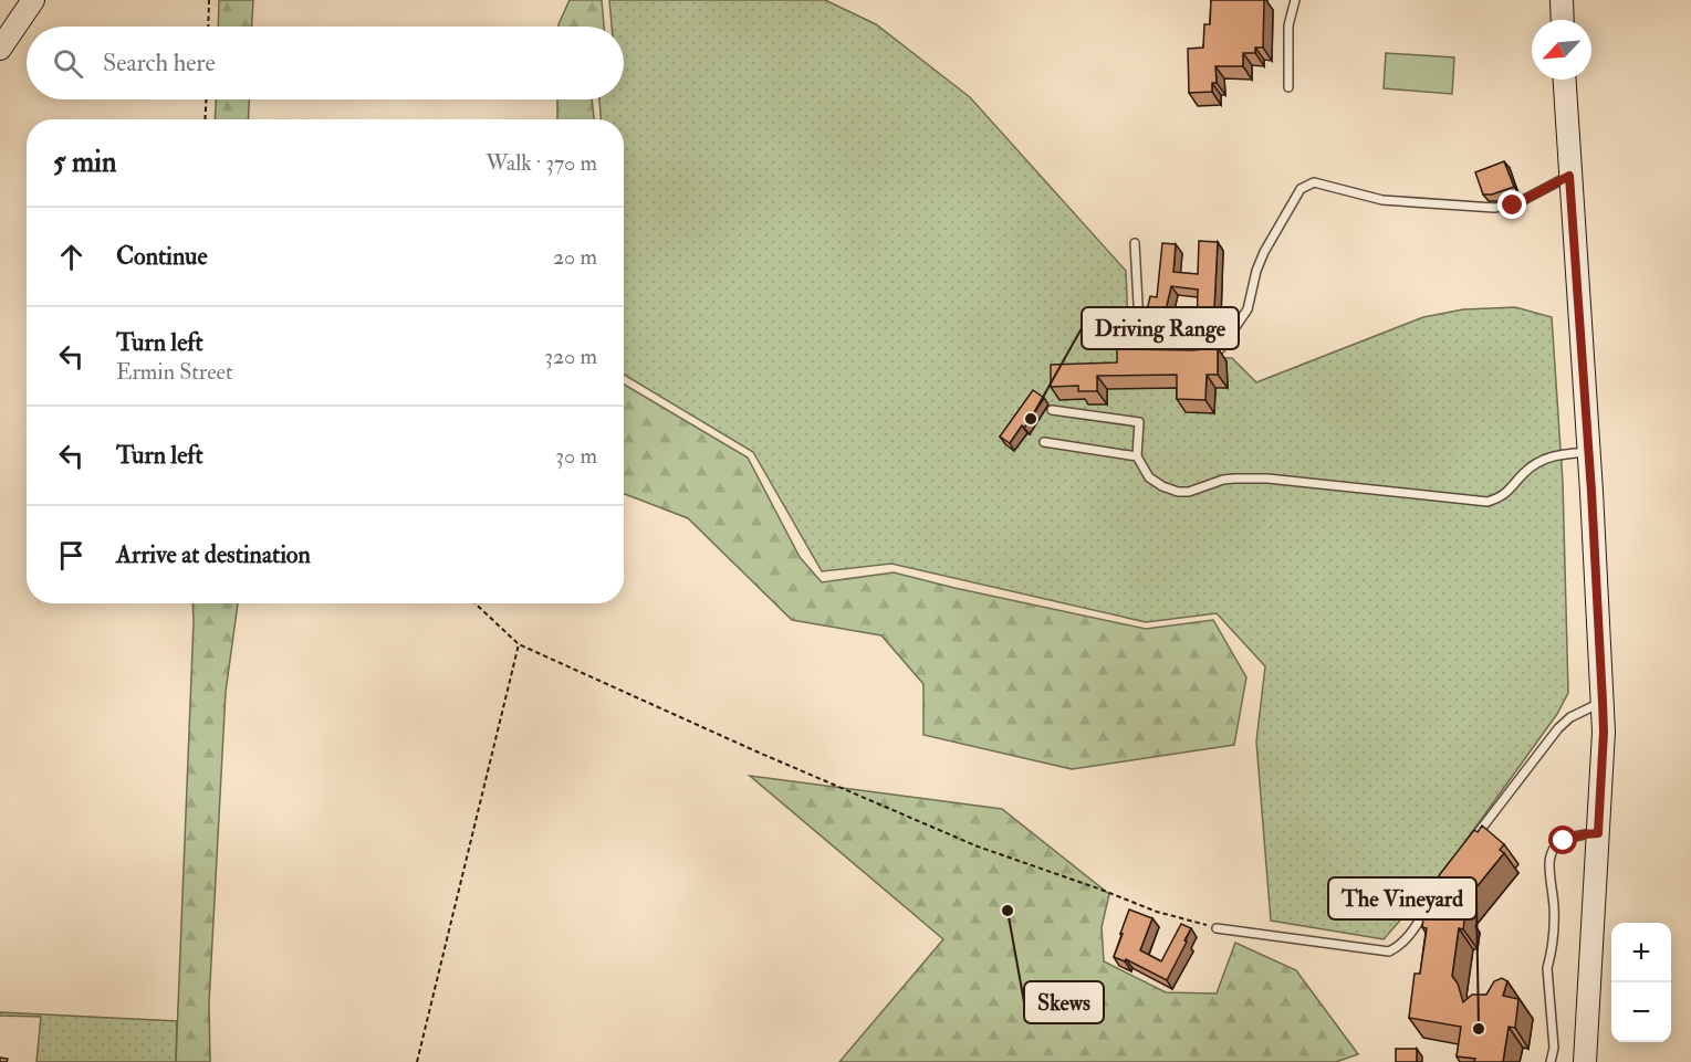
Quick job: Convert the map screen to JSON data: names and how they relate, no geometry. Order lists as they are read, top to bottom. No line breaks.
{"places":["Driving Range","Skews","The Vineyard"],"north":"bottom left","page":{"search":"Search here","heading":["5 min","Walk · 370 m"],"list":[["Continue","20 m"],["Turn left","Ermin Street","320 m"],["Turn left","30 m"],"Arrive at destination"],"map_buttons":["+","−"]}}
